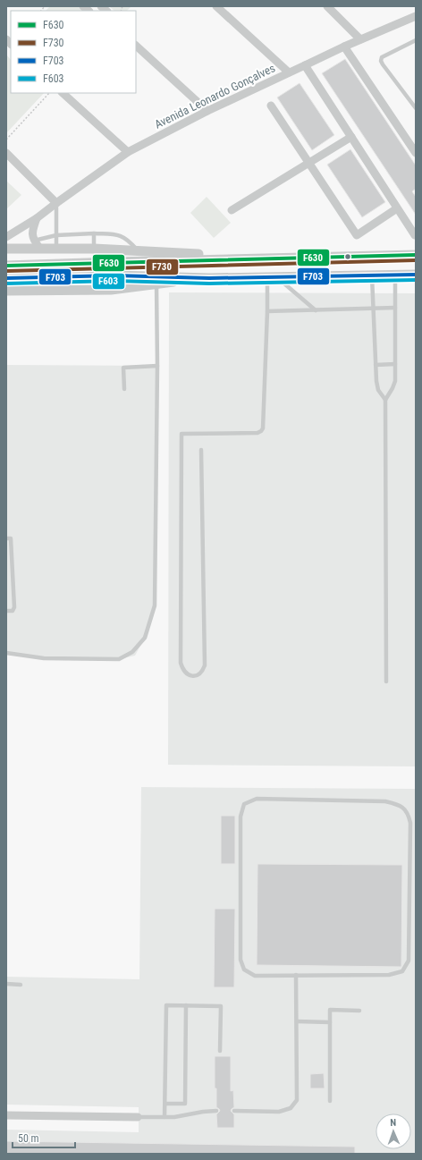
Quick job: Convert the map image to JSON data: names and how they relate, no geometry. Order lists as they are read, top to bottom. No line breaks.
{"streets":{"street":["Avenida Leonardo Gonçalves"]},"lines":["transit line F630","transit line F730","transit line F703","transit line F603"],"legend":["F630","F730","F703","F603"],"scale_bar":"50 m","north":"top"}
